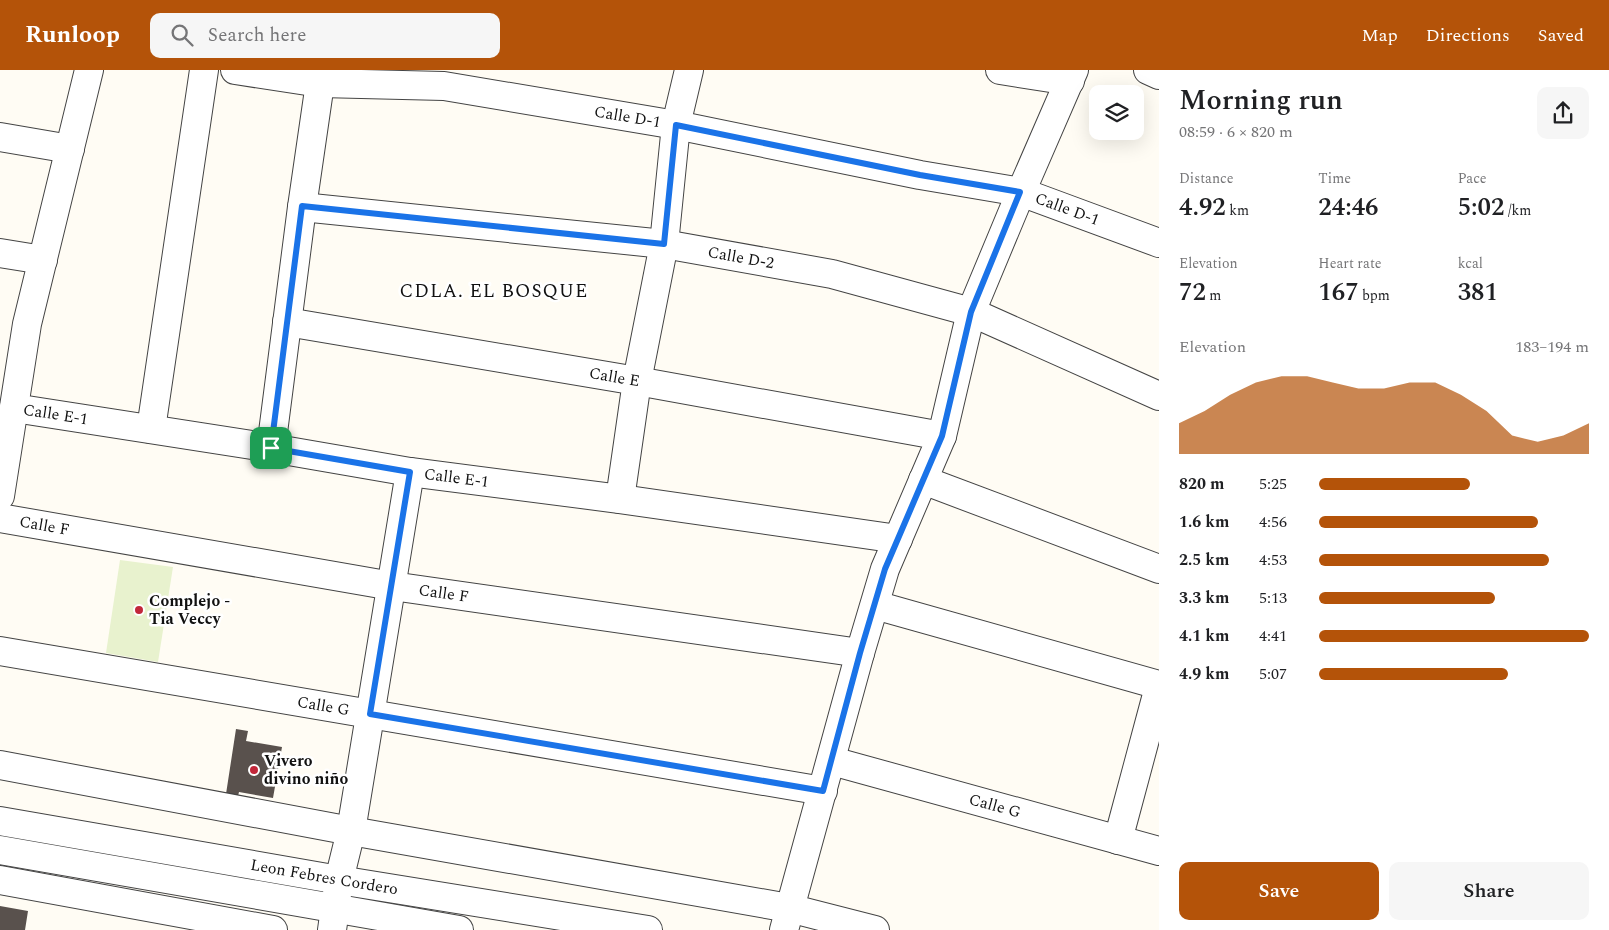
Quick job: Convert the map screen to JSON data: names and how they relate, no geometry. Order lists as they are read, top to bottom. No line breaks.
{"streets":{"street":["Calle D-1","Calle D-2","Calle E","Calle E-1","Calle F","Calle G","Leon Febres Cordero"]},"districts":["CDLA. EL BOSQUE"],"places":["Complejo - Tia Veccy","Vivero divino niño"],"page":{"header":"Runloop","search":"Search here","nav":["Map","Directions","Saved"],"heading":["Morning run","08:59 · 6 × 820 m"],"stats":[["Distance","4.92 km"],["Time","24:46"],["Pace","5:02 /km"],["Elevation","72 m"],["Heart rate","167 bpm"],["kcal","381"]],"chart":["Elevation","183–194 m"],"list":[{"name":"820 m","note":"5:25"},{"name":"1.6 km","note":"4:56"},{"name":"2.5 km","note":"4:53"},{"name":"3.3 km","note":"5:13"},{"name":"4.1 km","note":"4:41"},{"name":"4.9 km","note":"5:07"}],"buttons":["Save","Share"]}}
